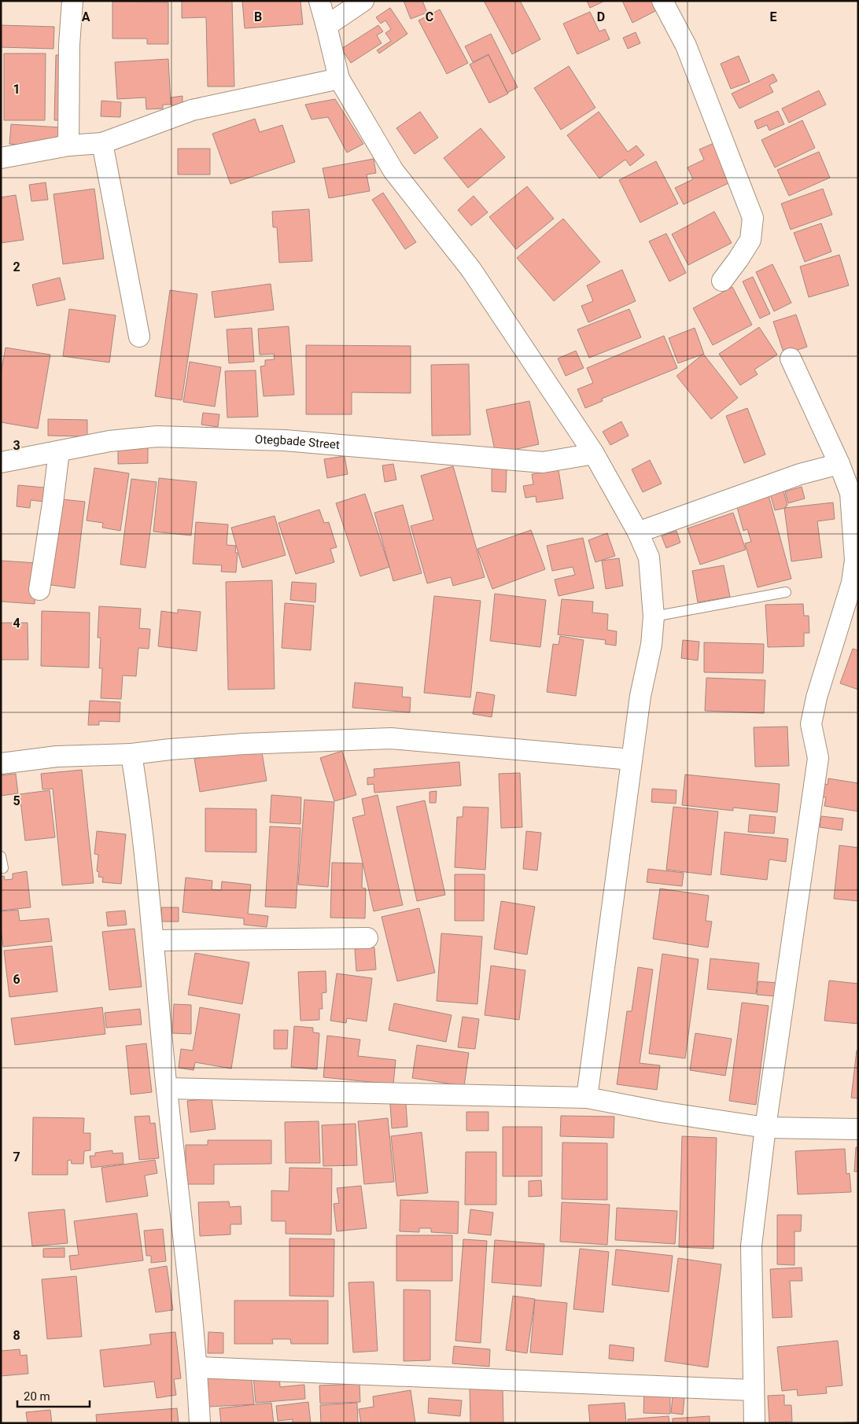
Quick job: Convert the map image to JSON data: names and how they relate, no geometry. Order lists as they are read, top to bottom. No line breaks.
{"streets":{"street":["Otegbade Street"]},"scale_bar":"20 m","grid":{"columns":["A","B","C","D","E"],"rows":["1","2","3","4","5","6","7","8"]}}
